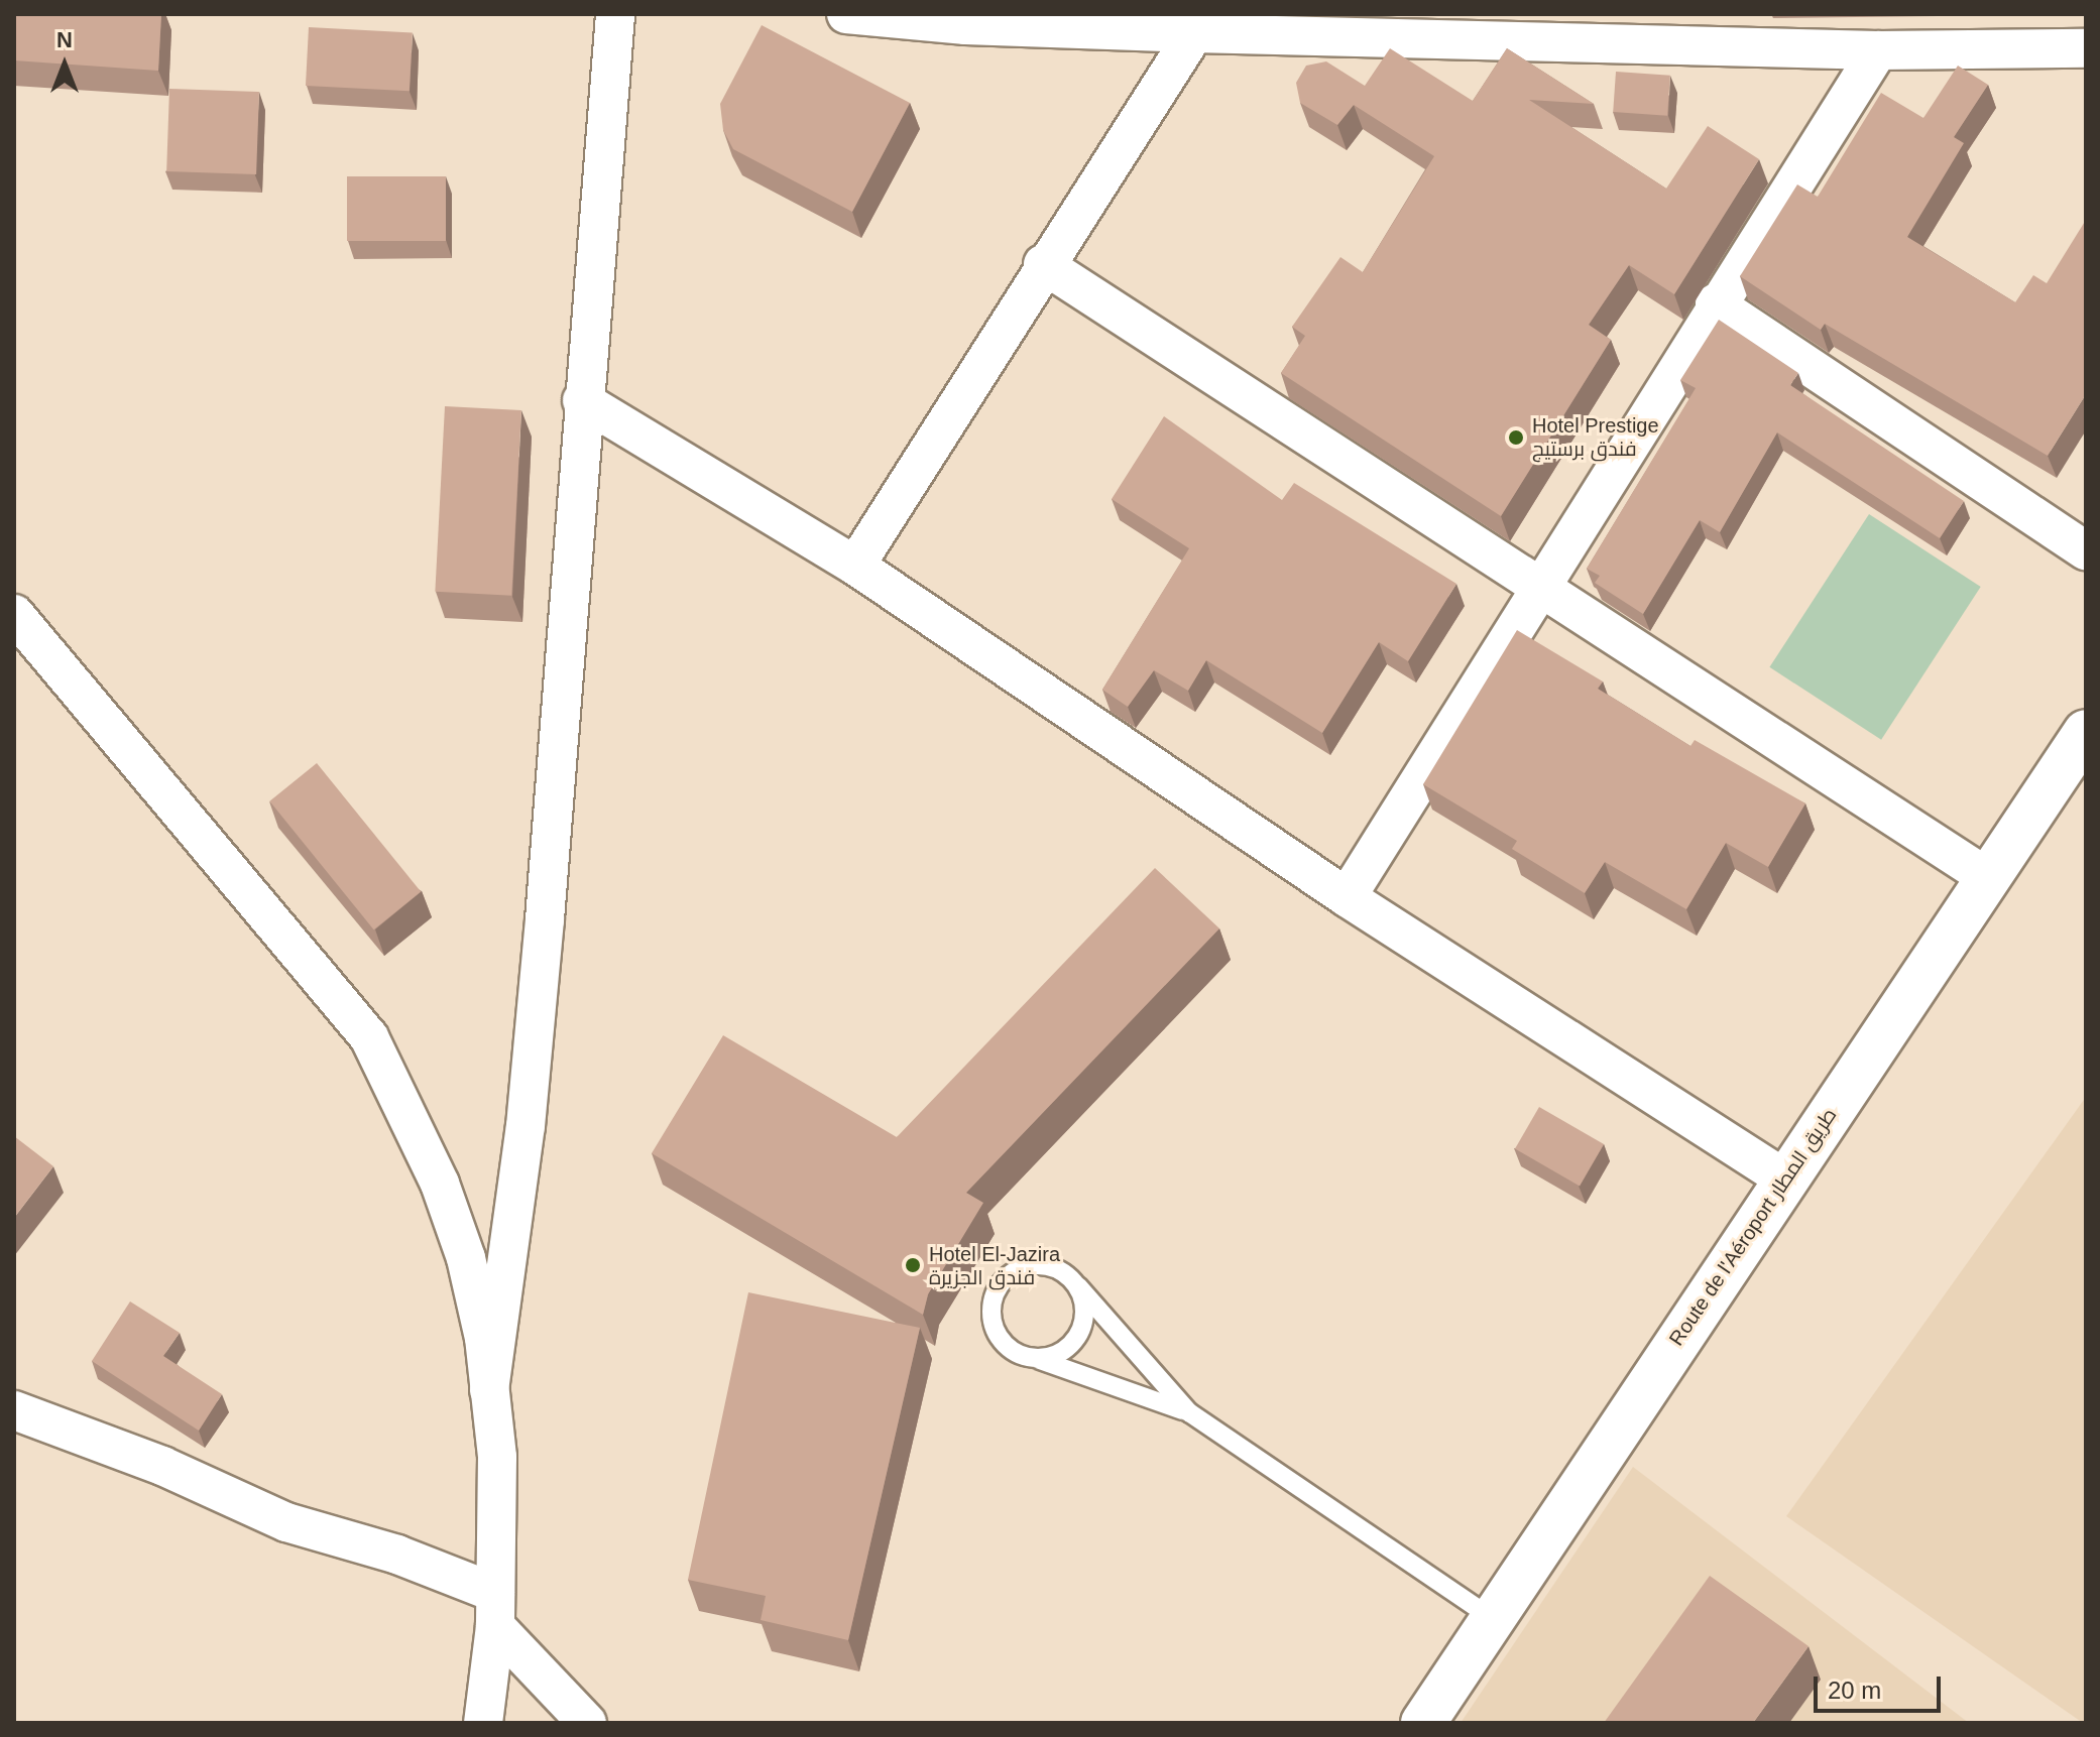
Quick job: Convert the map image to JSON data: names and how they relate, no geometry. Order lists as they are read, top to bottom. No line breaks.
{"streets":{"street":["Route de l'Aéroport طريق المطار"]},"places":["Hotel Prestige فندق برستيج","Hotel El-Jazira فندق الجزيرة"],"scale_bar":"20 m","north":"top"}
